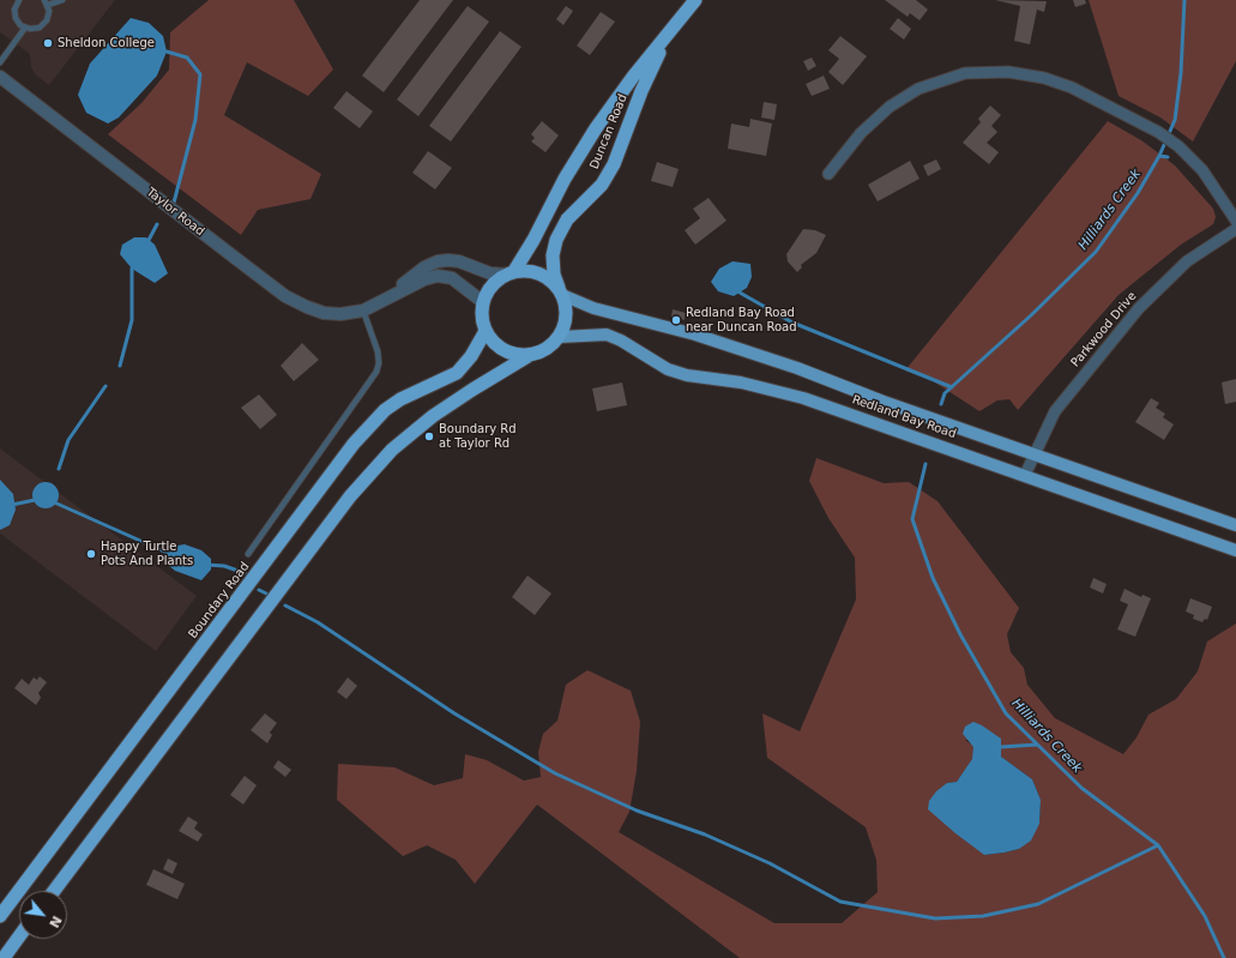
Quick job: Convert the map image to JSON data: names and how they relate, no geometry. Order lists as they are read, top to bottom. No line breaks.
{"streets":{"highway":["Duncan Road","Boundary Road"],"main road":["Redland Bay Road"],"street":["Taylor Road","Parkwood Drive"]},"crossings":[["Duncan Road","Taylor Road"],["Duncan Road","Redland Bay Road"],["Duncan Road","Boundary Road"],["Taylor Road","Redland Bay Road"],["Taylor Road","Boundary Road"],["Parkwood Drive","Redland Bay Road"],["Redland Bay Road","Boundary Road"]],"water":["Hilliards Creek"],"places":["Sheldon College","Redland Bay Road near Duncan Road","Boundary Rd at Taylor Rd","Happy Turtle Pots And Plants"],"north":"bottom right"}
